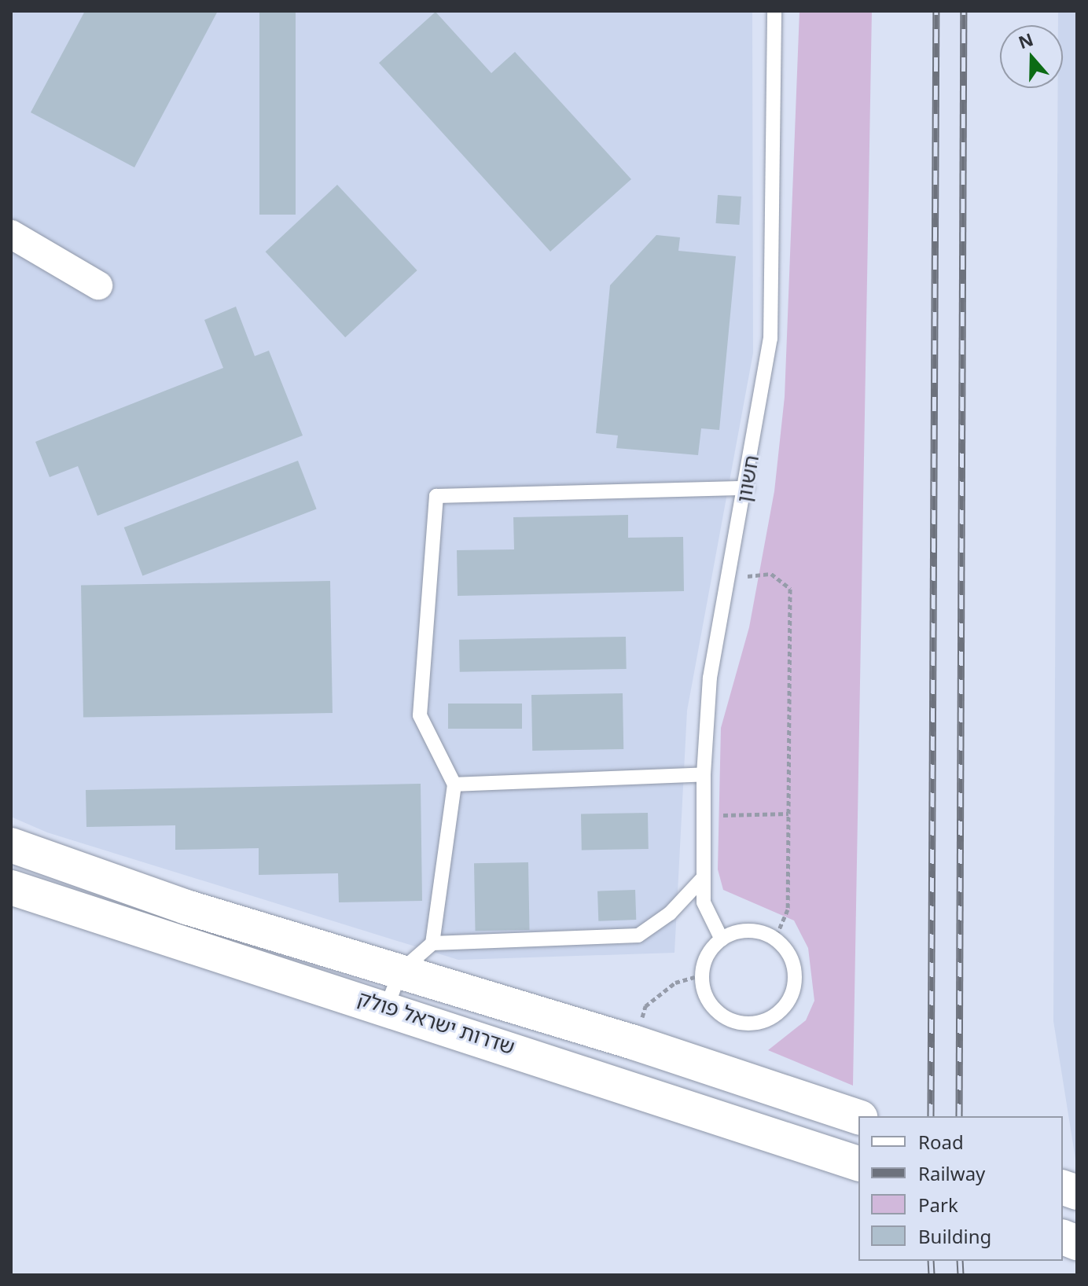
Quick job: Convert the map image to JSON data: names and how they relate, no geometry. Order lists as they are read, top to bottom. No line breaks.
{"streets":{"street":["שדרות ישראל פולק"],"lane":["חשוון"]},"legend":["Road","Railway","Park","Building"],"north":"top"}
